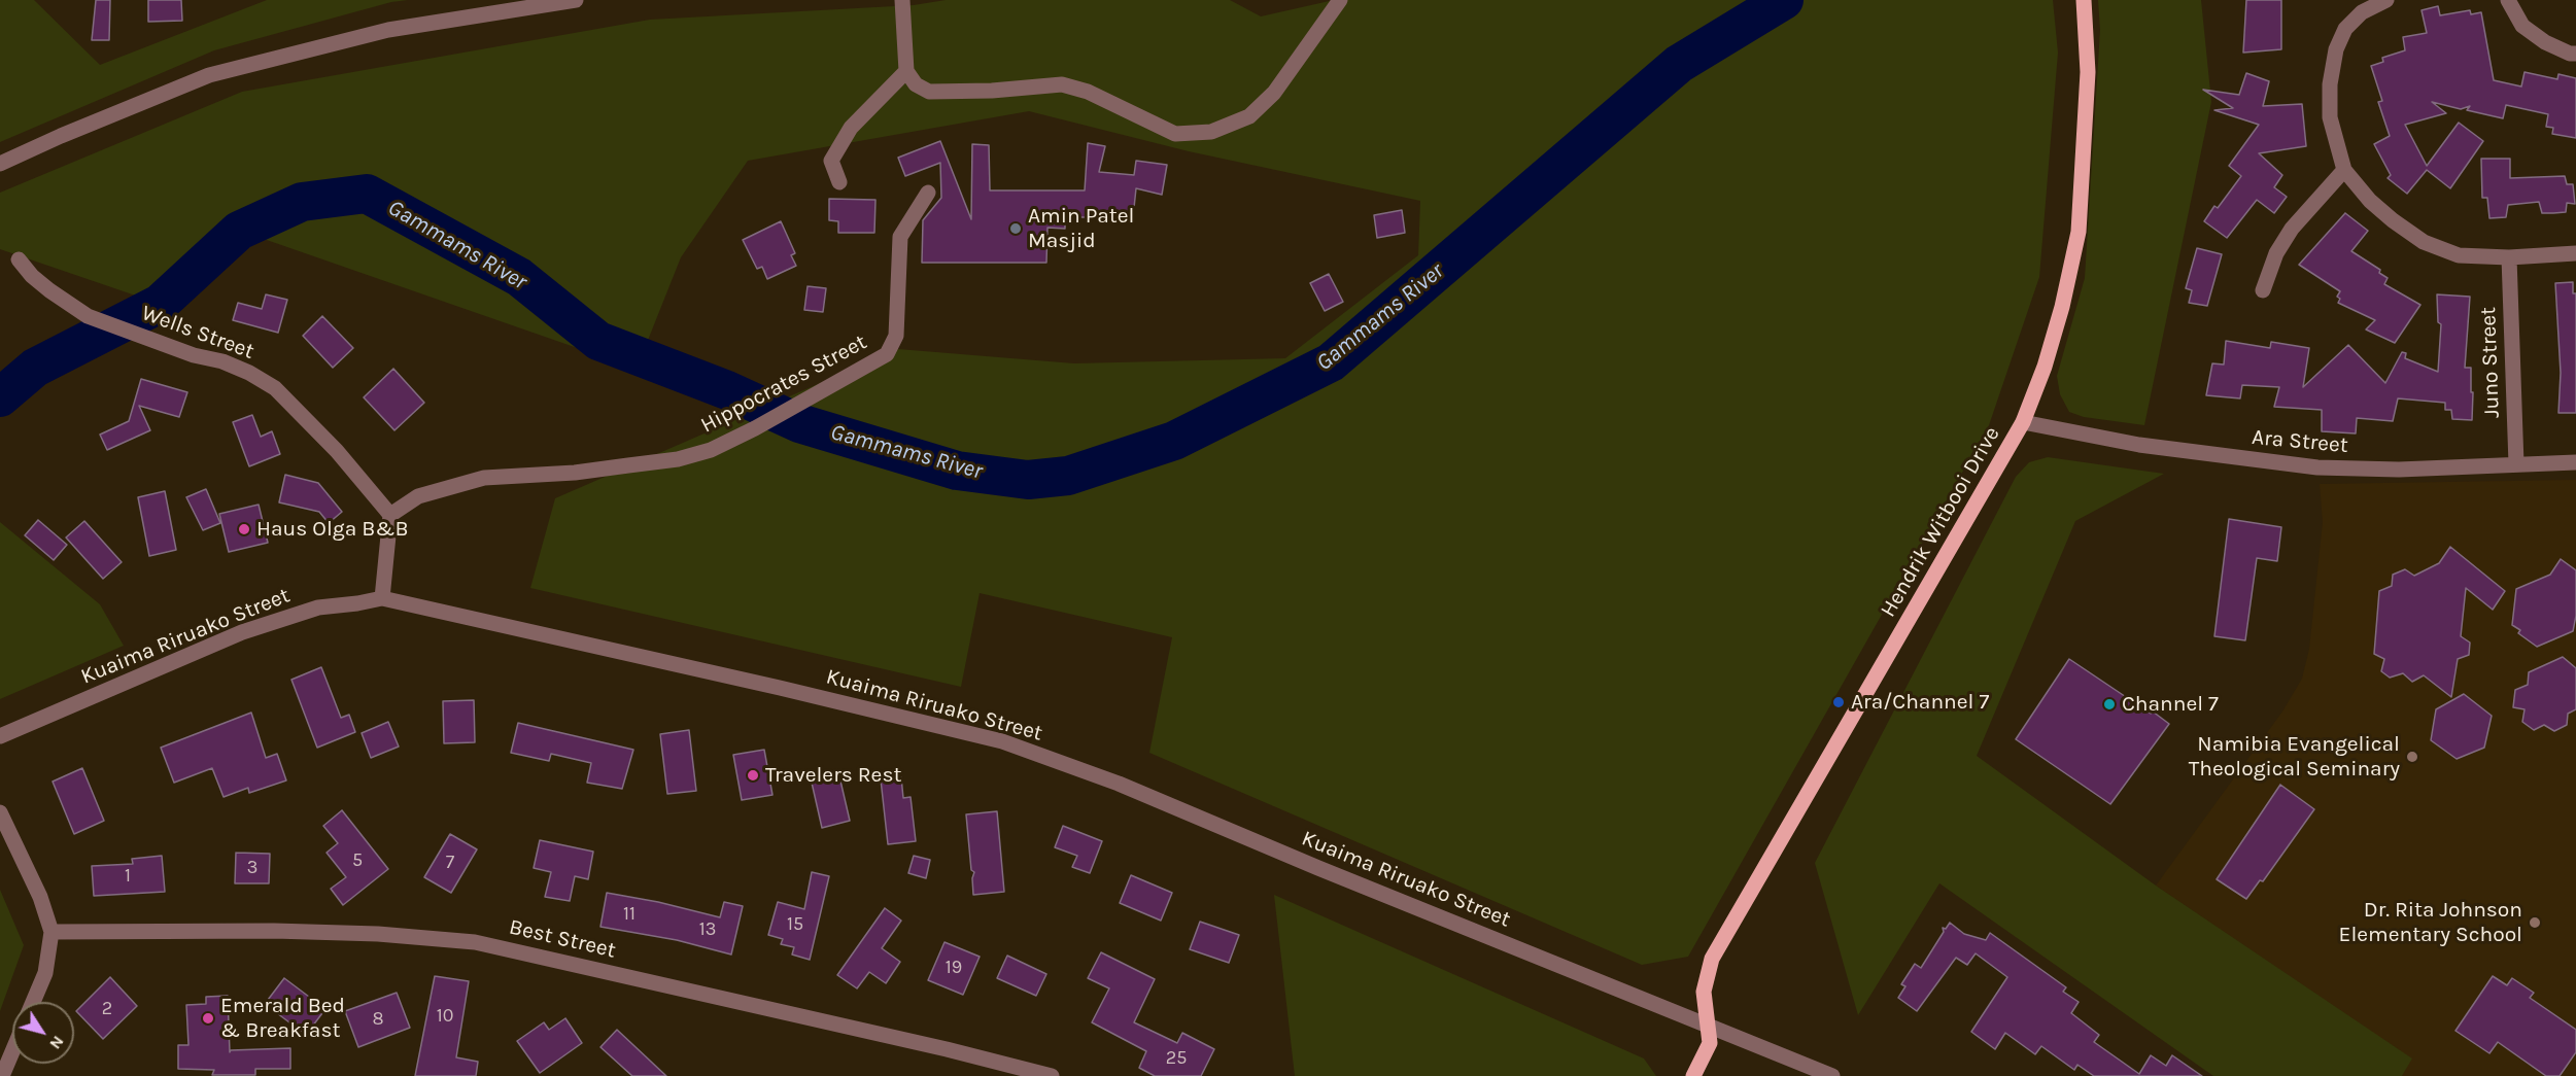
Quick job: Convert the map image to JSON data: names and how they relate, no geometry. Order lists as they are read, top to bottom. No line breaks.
{"streets":{"main road":["Hendrik Witbooi Drive"],"street":["Wells Street","Juno Street","Hippocrates Street","Ara Street","Kuaima Riruako Street","Best Street"]},"crossings":[["Wells Street","Hippocrates Street"],["Juno Street","Ara Street"],["Ara Street","Hendrik Witbooi Drive"],["Hendrik Witbooi Drive","Kuaima Riruako Street"]],"water":["Gammams River"],"places":["Amin Patel Masjid","Haus Olga B&B","Ara/Channel 7","Channel 7","Namibia Evangelical Theological Seminary","Travelers Rest","Dr. Rita Johnson Elementary School","Emerald Bed & Breakfast"],"house_numbers":["5","7","3","1","11","15","13","19","2","10","8","25"],"north":"bottom right"}
